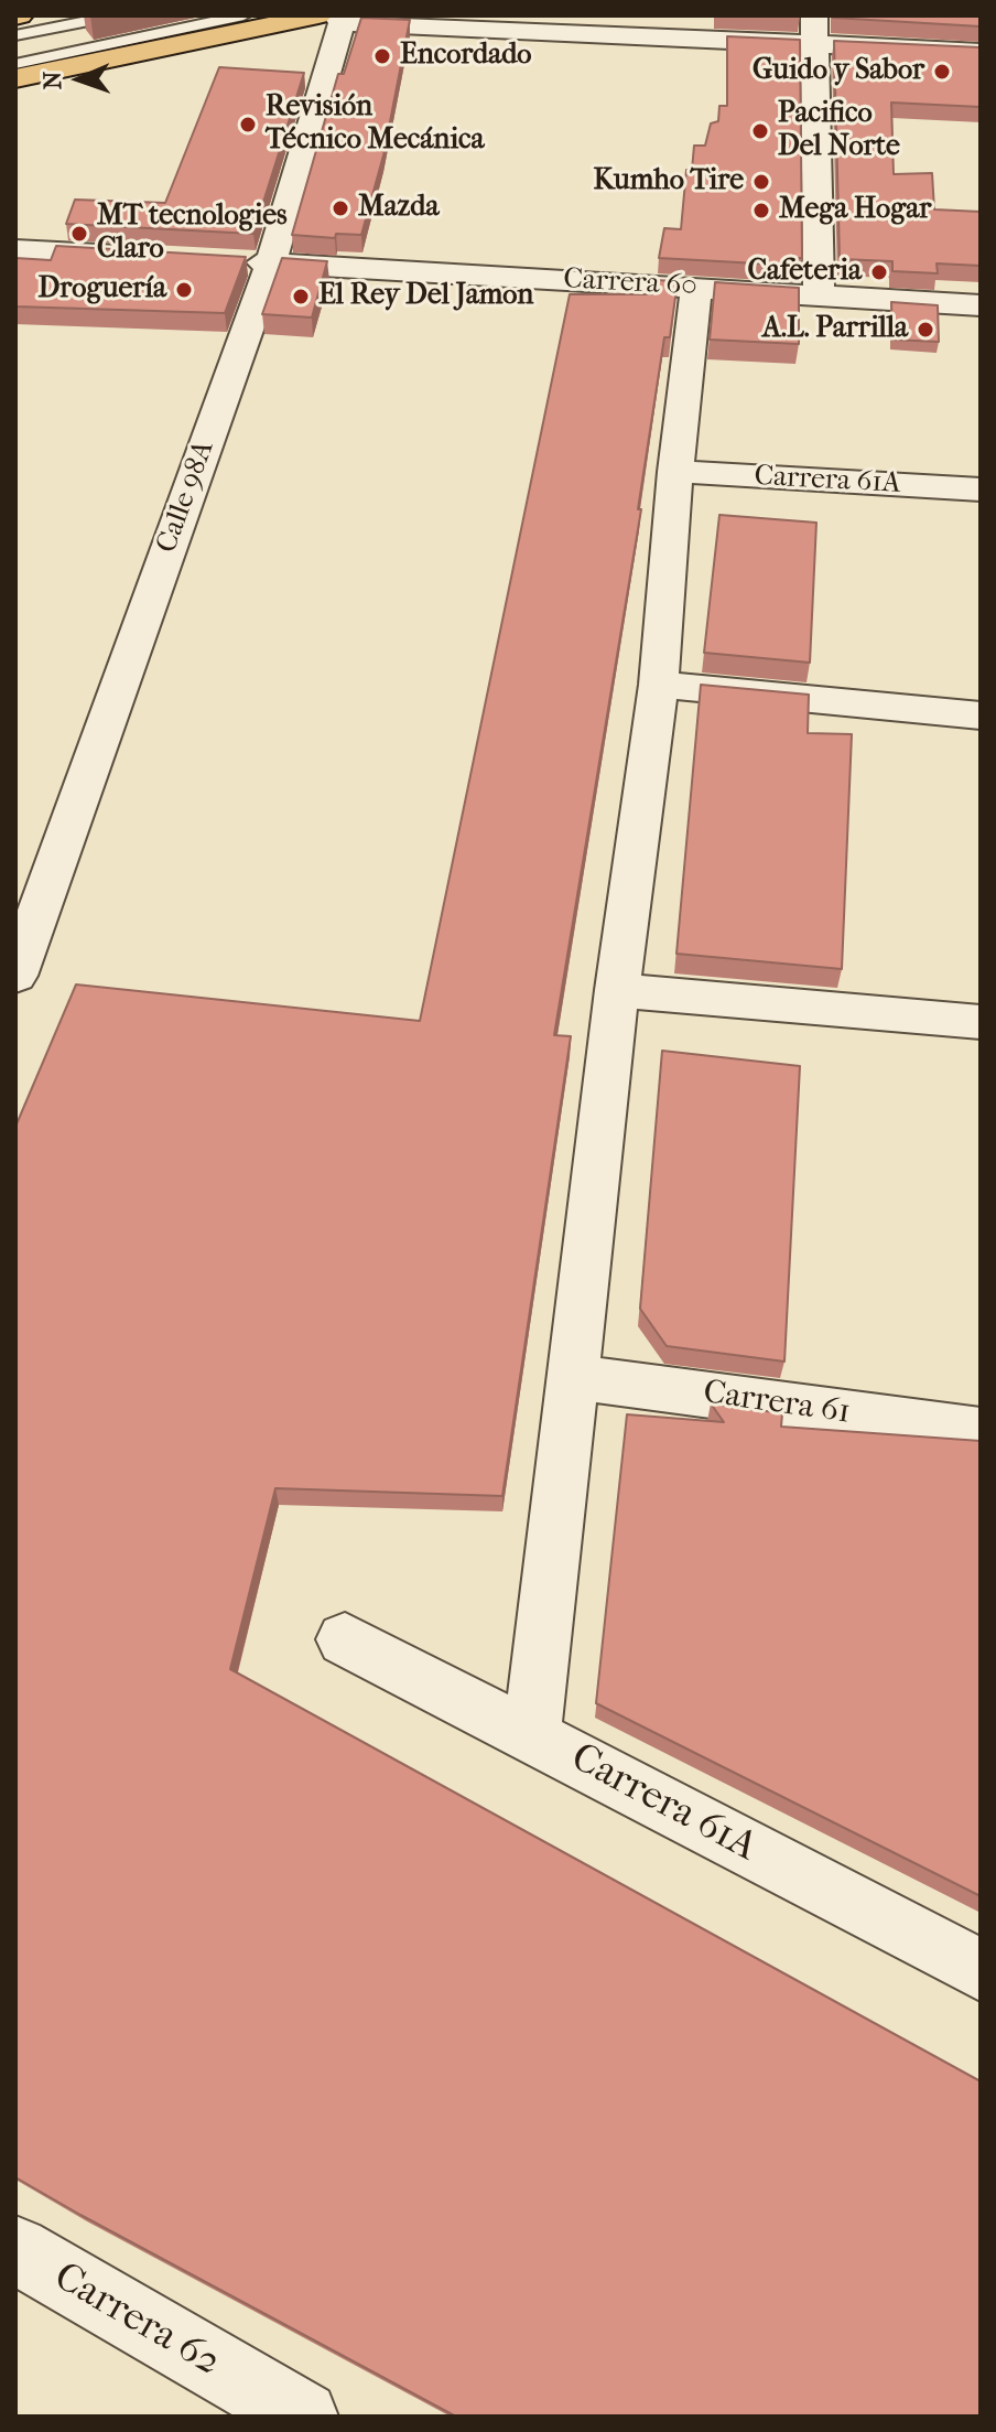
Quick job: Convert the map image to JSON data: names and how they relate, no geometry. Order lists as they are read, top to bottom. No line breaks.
{"streets":{"street":["Carrera 60","Carrera 61A","Calle 98A","Carrera 61","Carrera 62"]},"crossings":[["Carrera 60","Calle 98A"]],"places":["Encordado","Guido y Sabor","Revisión Técnico Mecánica","Pacifico Del Norte","Kumho Tire","Mazda","Mega Hogar","MT tecnologies Claro","Cafeteria","Droguería","El Rey Del Jamon","A.L. Parrilla"],"north":"left"}
